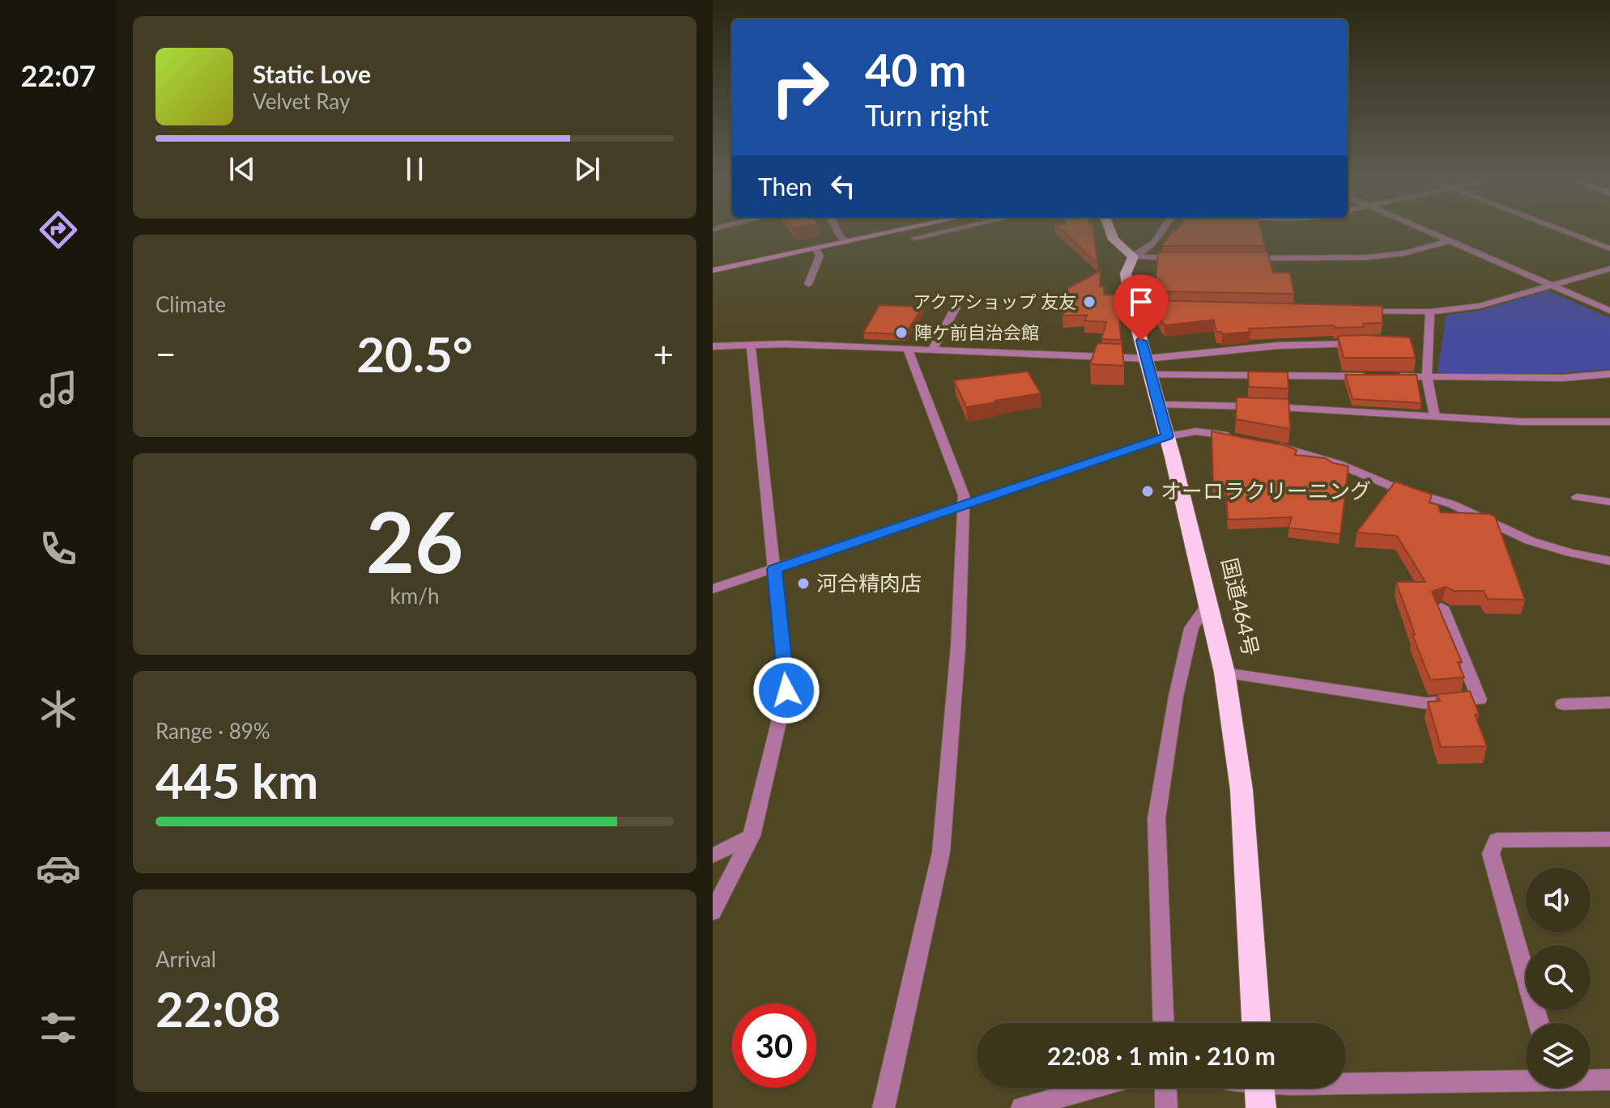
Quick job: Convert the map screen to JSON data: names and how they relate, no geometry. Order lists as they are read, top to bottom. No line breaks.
{"streets":{"highway":["国道464号"]},"places":["アクアショップ 友友","陣ケ前自治会館","オーロラクリーニング","河合精肉店"],"page":{"tabs":"22:07","turn":["40 m","Turn right"],"song":["Static Love","Velvet Ray"],"then":"Then","tile":["Climate",["26","km/h"],["Range · 89%","445 km"],["Arrival","22:08"]],"heat":["−","20.5°","+"],"limit":"30","trip":"22:08 · 1 min · 210 m"}}
